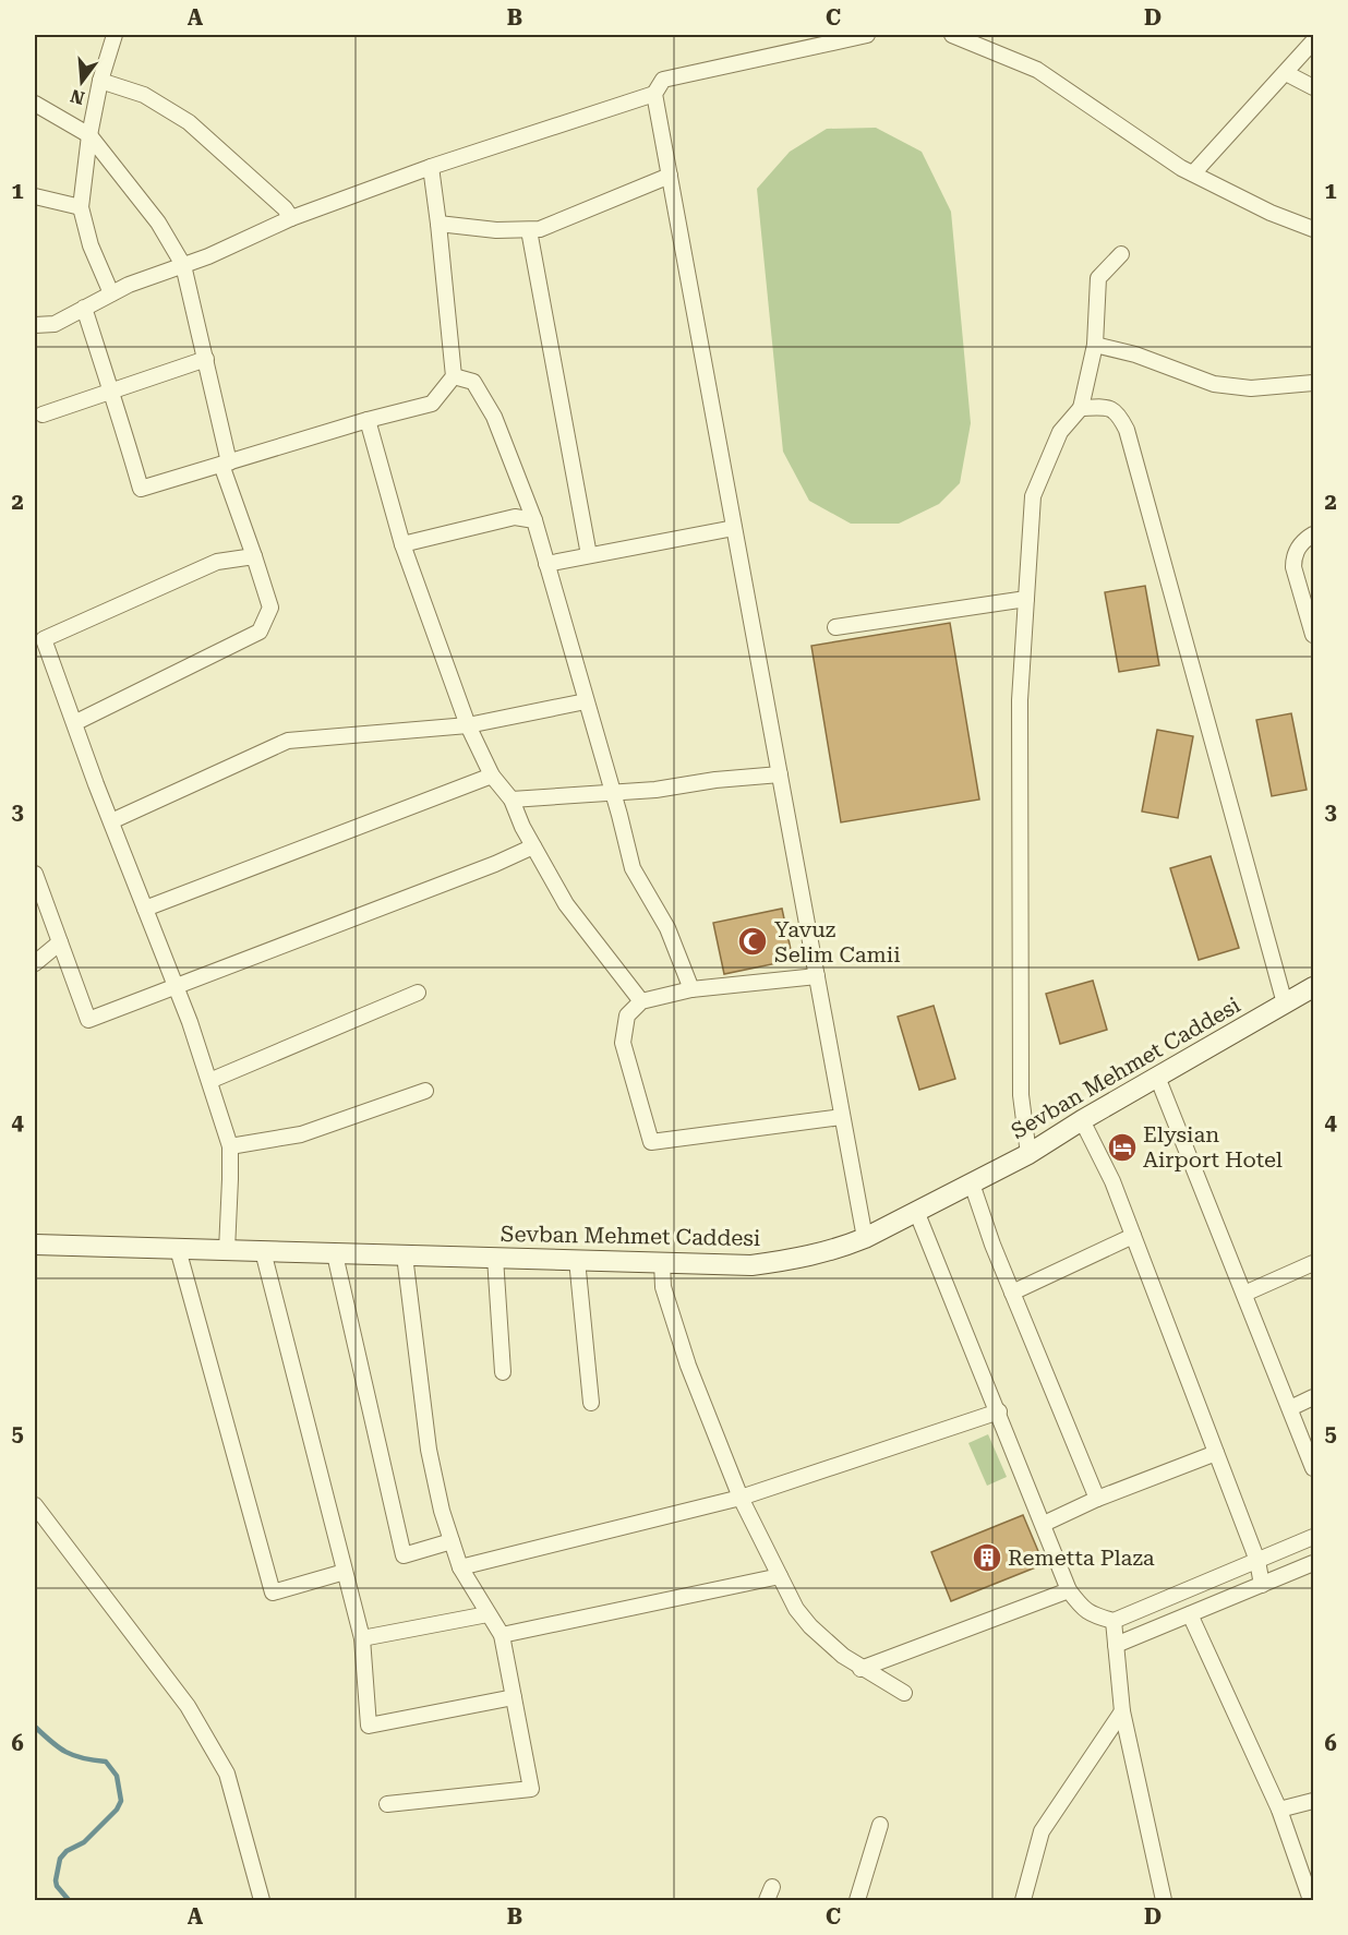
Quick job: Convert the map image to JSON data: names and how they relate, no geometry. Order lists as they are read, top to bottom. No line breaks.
{"streets":{"main road":["Sevban Mehmet Caddesi"]},"places":{"mosque":["Yavuz Selim Camii"],"hotel":["Elysian Airport Hotel"],"building":["Remetta Plaza"]},"north":"bottom","grid":{"columns":["A","B","C","D"],"rows":["1","2","3","4","5","6"]}}
